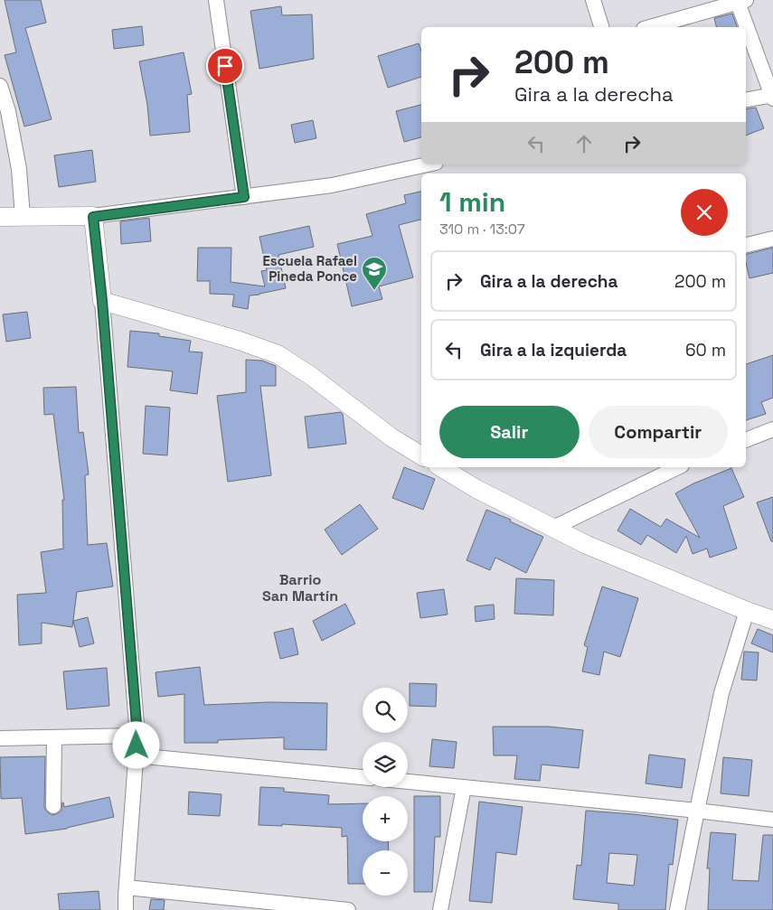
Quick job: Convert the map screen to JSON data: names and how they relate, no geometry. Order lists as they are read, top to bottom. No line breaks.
{"districts":["Barrio San Martín"],"places":{"school or university":["Escuela Rafael Pineda Ponce"]},"page":{"turn":["200 m","Gira a la derecha"],"heading":["1 min","310 m · 13:07"],"list":[{"name":"Gira a la derecha","value":"200 m"},{"name":"Gira a la izquierda","value":"60 m"}],"buttons":["Salir","Compartir"],"map_buttons":["+","−"]}}
